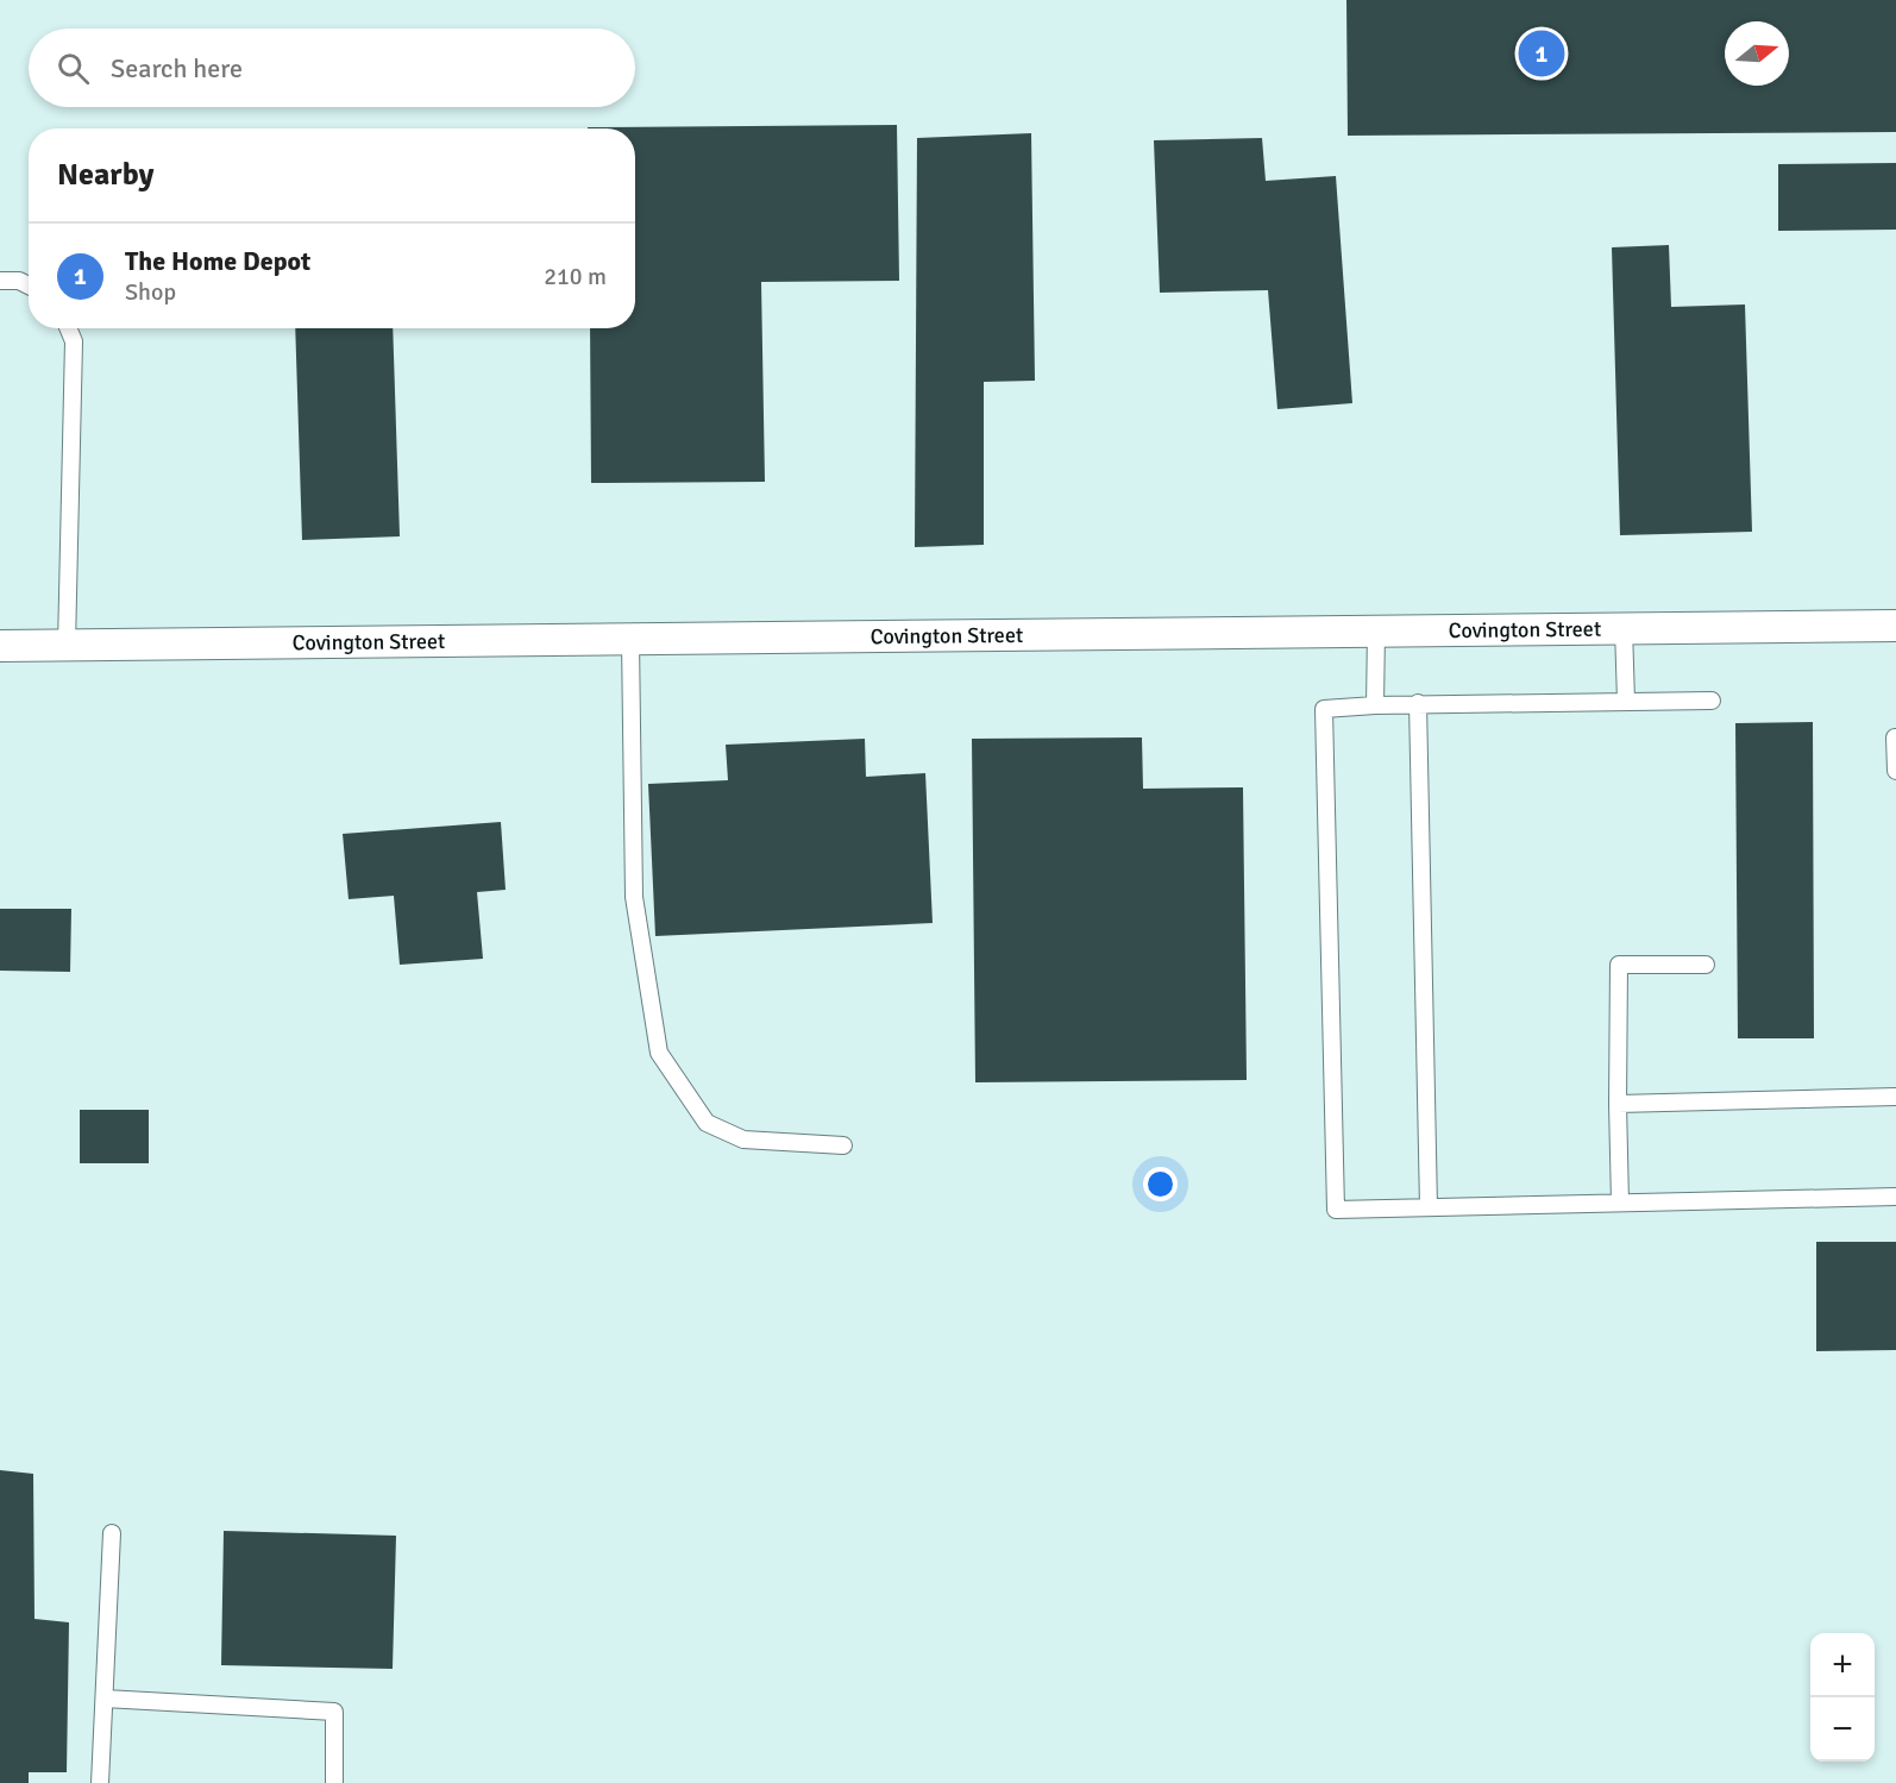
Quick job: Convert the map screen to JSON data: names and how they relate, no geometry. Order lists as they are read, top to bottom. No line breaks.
{"streets":{"street":["Covington Street"]},"north":"right","page":{"pins":"1","search":"Search here","heading":"Nearby","list":[{"mark":"1","name":"The Home Depot","note":"Shop","value":"210 m"}],"map_buttons":["+","−"]}}
